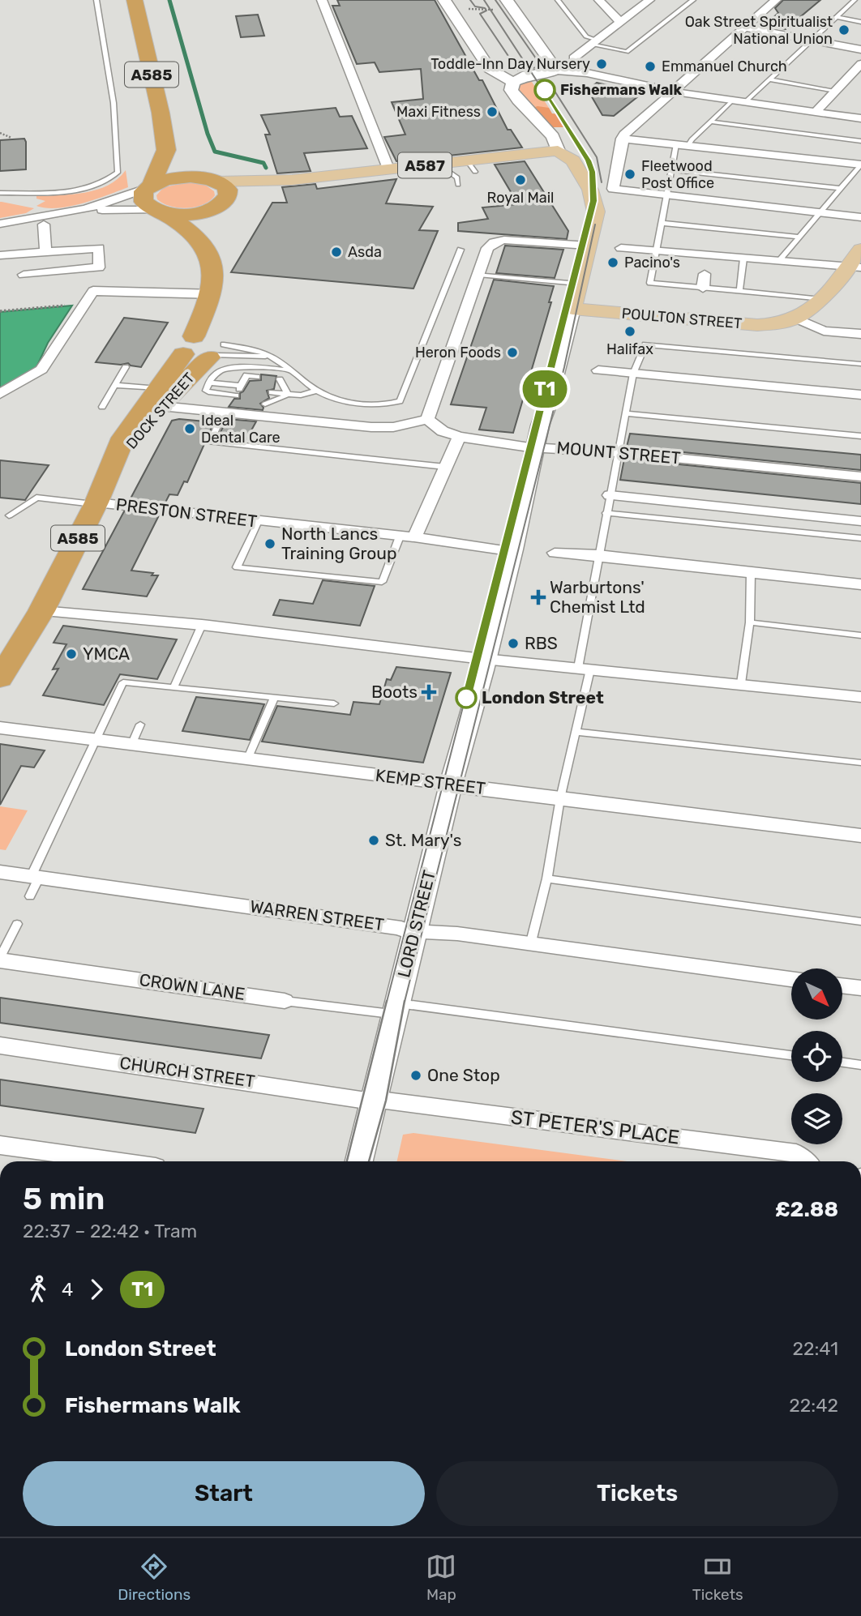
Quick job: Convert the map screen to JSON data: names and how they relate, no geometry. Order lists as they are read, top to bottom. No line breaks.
{"streets":{"highway":["A585","DOCK STREET"],"main road":["A587","POULTON STREET","LORD STREET"],"street":["MOUNT STREET","PRESTON STREET","KEMP STREET","WARREN STREET","CROWN LANE","CHURCH STREET","ST PETER'S PLACE"]},"crossings":[["A587","LORD STREET"],["POULTON STREET","LORD STREET"],["DOCK STREET","PRESTON STREET"],["MOUNT STREET","LORD STREET"],["PRESTON STREET","LORD STREET"],["KEMP STREET","LORD STREET"],["WARREN STREET","LORD STREET"],["LORD STREET","CROWN LANE"],["LORD STREET","CHURCH STREET"],["LORD STREET","ST PETER'S PLACE"],["CHURCH STREET","ST PETER'S PLACE"]],"places":{"other":["Oak Street Spiritualist National Union","Toddle-Inn Day Nursery","Emmanuel Church","Fishermans Walk","Maxi Fitness","Fleetwood Post Office","Royal Mail","Asda","Pacino's","Halifax","Heron Foods","Ideal Dental Care","North Lancs Training Group","RBS","YMCA","London Street","St. Mary's","One Stop"],"health":["Warburtons' Chemist Ltd","Boots"]},"lines":["tram line T1"],"north":"bottom right","page":{"on_map":"T1","heading":["5 min","22:37 – 22:42 · Tram","£2.88"],"legs":["4","T1"],"list":[{"name":"London Street","value":"22:41"},{"name":"Fishermans Walk","value":"22:42"}],"buttons":["Start","Tickets"],"tabs":["Directions","Map","Tickets"]}}
